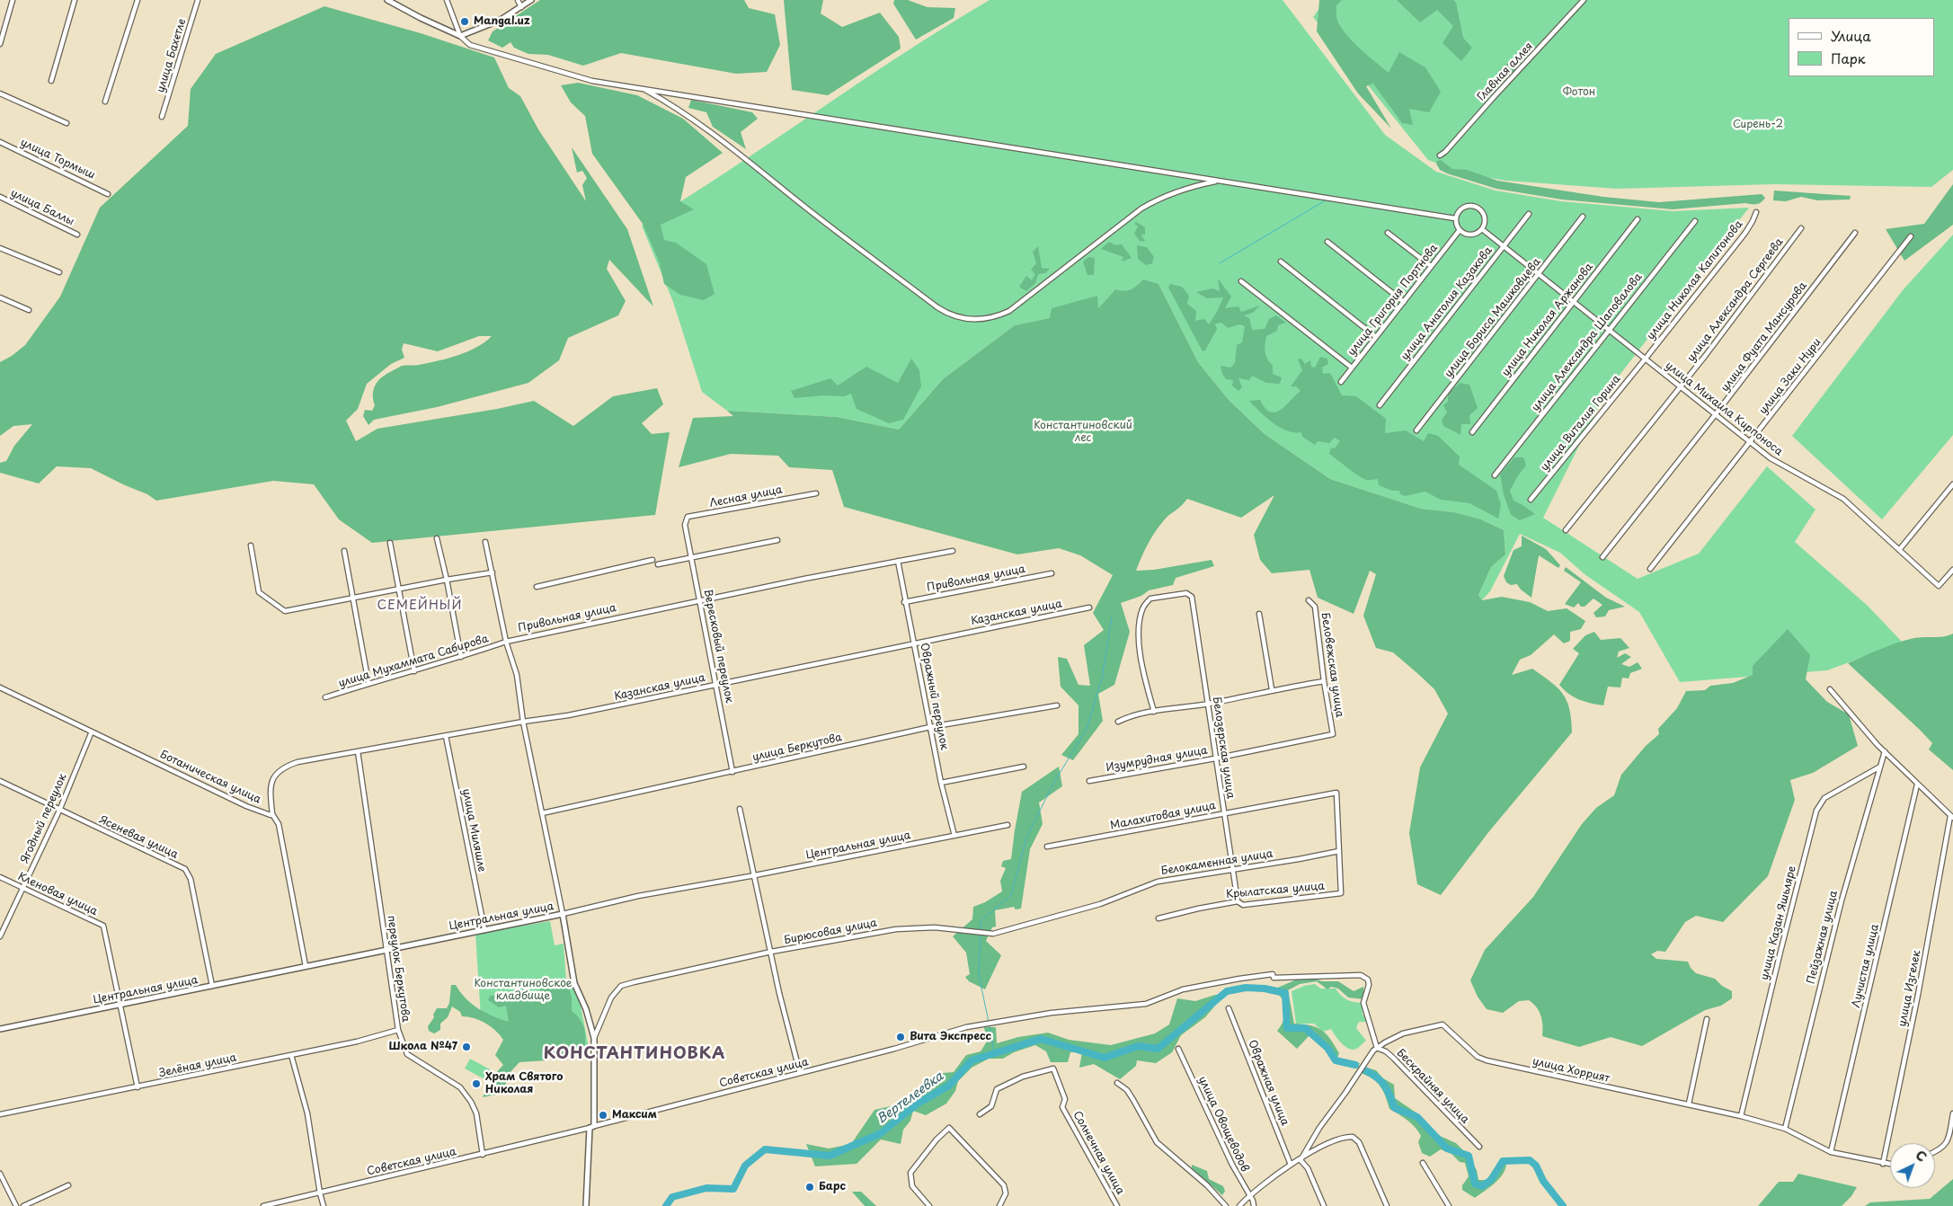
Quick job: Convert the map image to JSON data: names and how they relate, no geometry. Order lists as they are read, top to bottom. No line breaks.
{"streets":{"street":["улица Бахетле","Главная аллея","улица Тормыш","улица Баллы","улица Николая Капитонова","улица Григория Портнова","улица Александра Сергеева","улица Анатолия Казакова","улица Бориса Машковцева","улица Николая Аржанова","улица Фуата Мансурова","улица Александра Шаповалова","улица Заки Нури","улица Михаила Кирпоноса","улица Виталия Горина","Лесная улица","Привольная улица","Казанская улица","Вересковый переулок","улица Мухаммата Сабирова","Беловежская улица","Овражный переулок","улица Беркутова","Белозерская улица","Изумрудная улица","Ботаническая улица","Малахитовая улица","Ягодный переулок","улица Миляшле","Ясеневая улица","Центральная улица","Белокаменная улица","Крылатская улица","Кленовая улица","улица Казан Яшьляре","Бирюсовая улица","Пейзажная улица","Лучистая улица","переулок Беркутова","улица Изгелек","Зелёная улица","улица Хоррият","Советская улица","Овражная улица","Бескрайняя улица","улица Овощеводов","Солнечная улица"]},"crossings":[["улица Николая Капитонова","улица Михаила Кирпоноса"],["улица Николая Капитонова","улица Виталия Горина"],["улица Григория Портнова","улица Михаила Кирпоноса"],["улица Александра Сергеева","улица Михаила Кирпоноса"],["улица Анатолия Казакова","улица Михаила Кирпоноса"],["улица Бориса Машковцева","улица Михаила Кирпоноса"],["улица Николая Аржанова","улица Михаила Кирпоноса"],["улица Фуата Мансурова","улица Михаила Кирпоноса"],["улица Александра Шаповалова","улица Михаила Кирпоноса"],["улица Заки Нури","улица Михаила Кирпоноса"],["улица Михаила Кирпоноса","улица Виталия Горина"],["Лесная улица","Вересковый переулок"],["Привольная улица","Казанская улица"],["Привольная улица","Вересковый переулок"],["Привольная улица","улица Мухаммата Сабирова"],["Привольная улица","Овражный переулок"],["Привольная улица","улица Беркутова"],["Привольная улица","Центральная улица"],["Привольная улица","Бирюсовая улица"],["Привольная улица","Советская улица"],["Казанская улица","Вересковый переулок"],["Казанская улица","Овражный переулок"],["Казанская улица","Ботаническая улица"],["Казанская улица","улица Миляшле"],["Казанская улица","переулок Беркутова"],["Вересковый переулок","улица Беркутова"],["Беловежская улица","Изумрудная улица"],["Овражный переулок","улица Беркутова"],["Овражный переулок","Центральная улица"],["Белозерская улица","Изумрудная улица"],["Белозерская улица","Малахитовая улица"],["Белозерская улица","Белокаменная улица"],["Белозерская улица","Крылатская улица"],["Ботаническая улица","Ягодный переулок"],["Малахитовая улица","Белокаменная улица"],["Малахитовая улица","Крылатская улица"],["Ягодный переулок","Ясеневая улица"],["Ягодный переулок","Кленовая улица"],["улица Миляшле","Центральная улица"],["Ясеневая улица","Центральная улица"],["Центральная улица","Кленовая улица"],["Центральная улица","переулок Беркутова"],["Белокаменная улица","Крылатская улица"],["Белокаменная улица","Бирюсовая улица"],["Кленовая улица","Зелёная улица"],["улица Казан Яшьляре","Пейзажная улица"],["улица Казан Яшьляре","улица Хоррият"],["переулок Беркутова","Зелёная улица"],["переулок Беркутова","Советская улица"],["улица Хоррият","Советская улица"],["улица Хоррият","Бескрайняя улица"],["Советская улица","Бескрайняя улица"]],"districts":["СЕМЕЙНЫЙ","КОНСТАНТИНОВКА"],"water":["Вертелеевка"],"parks":["Фотон","Сирень-2","Константиновский лес","Константиновское кладбище"],"places":["Mangal.uz","Вита Экспресс","Школа №47","Храм Святого Николая","Максим","Барс"],"legend":["Улица","Парк"],"north":"top right"}
